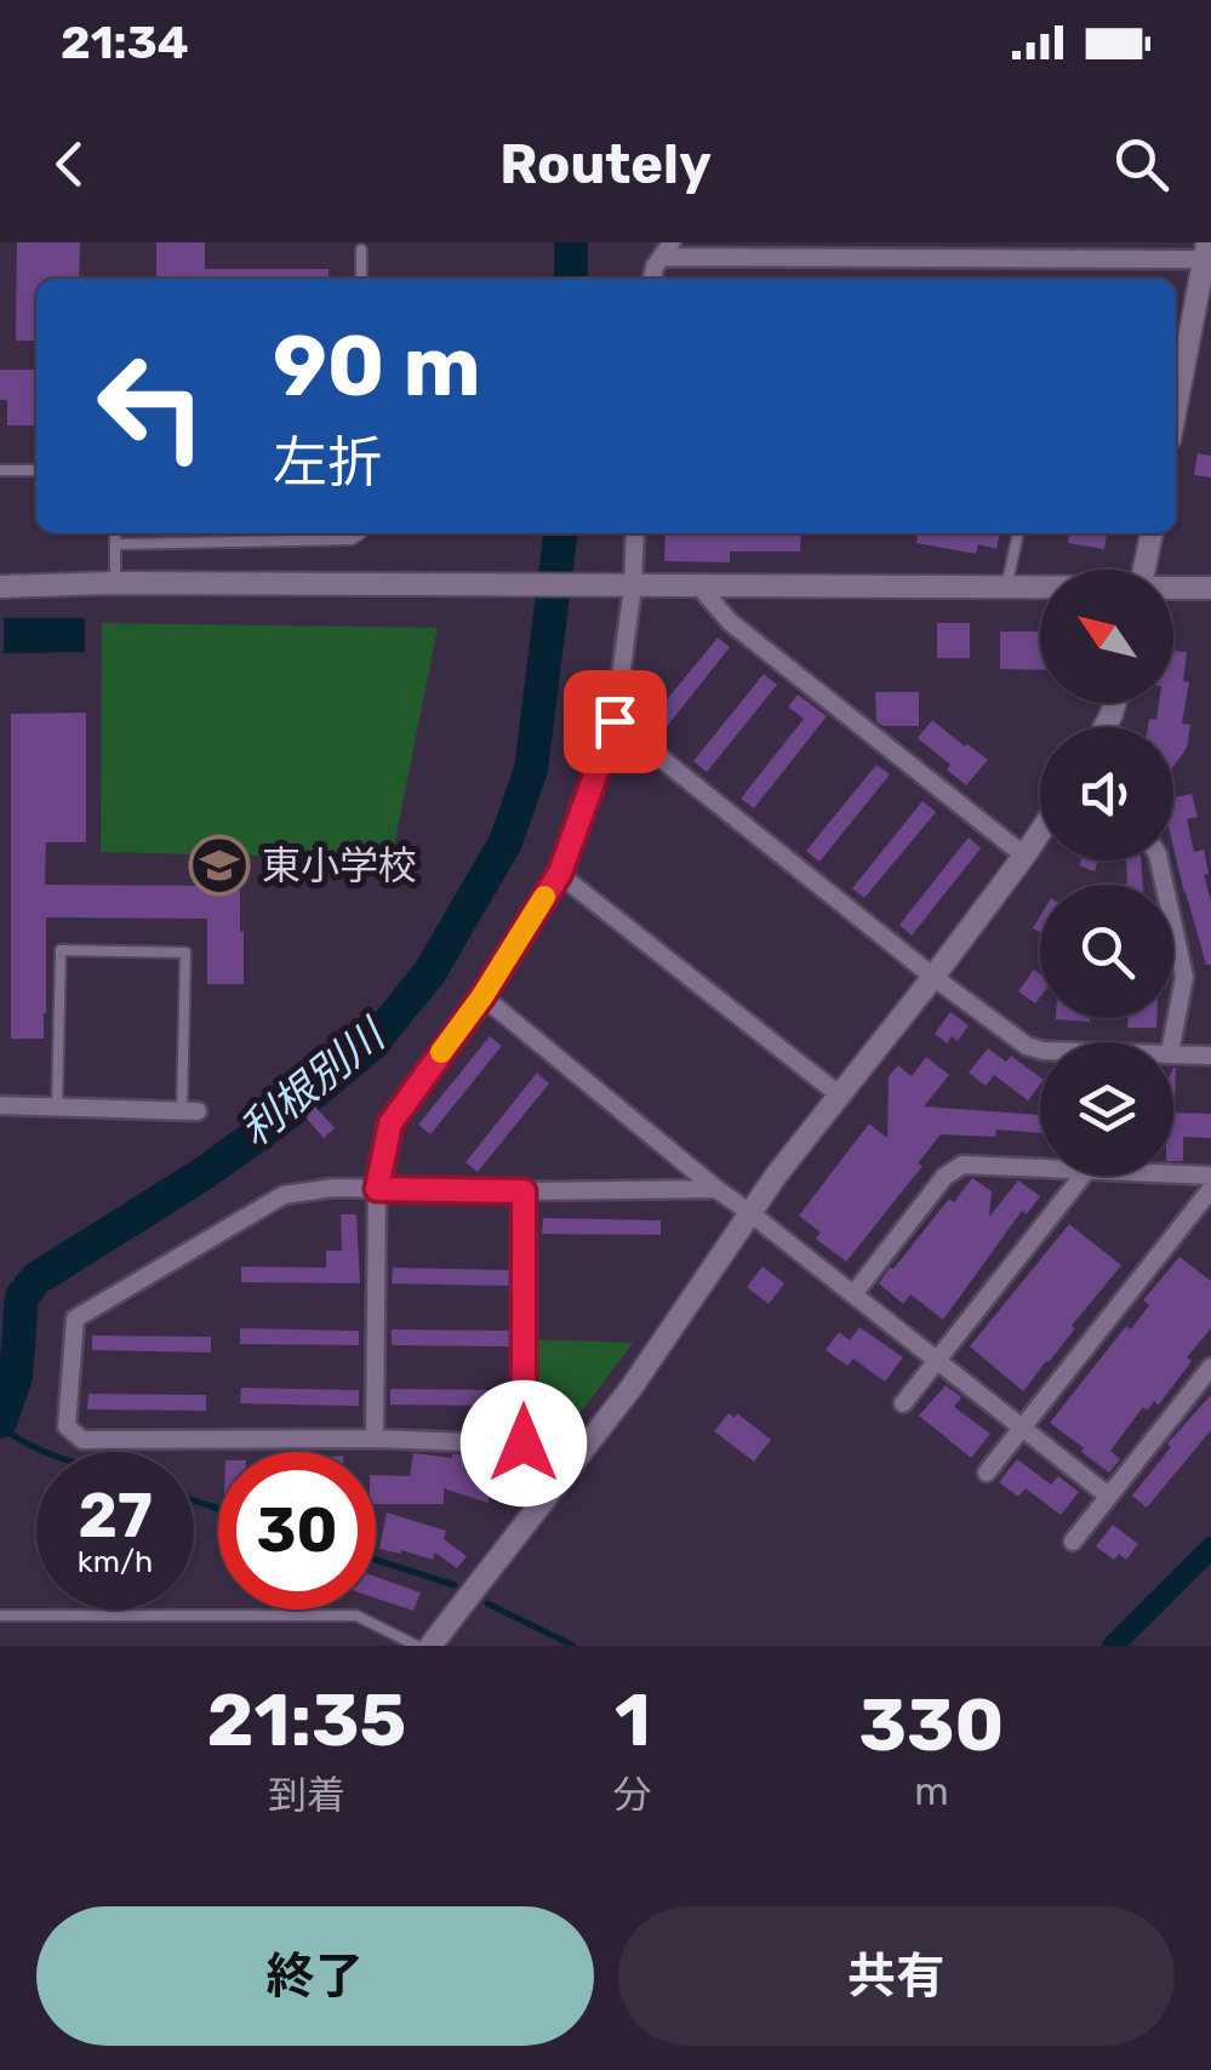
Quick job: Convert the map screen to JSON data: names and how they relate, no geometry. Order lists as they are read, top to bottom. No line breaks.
{"water":["利根別川"],"places":{"school or university":["東小学校"]},"north":"top left","page":{"status":"21:34","header":"Routely","turn":["90 m","左折"],"speed":"27 km/h","limit":"30","eta":["21:35","到着","1","分","330","m"],"buttons":["終了","共有"]}}
